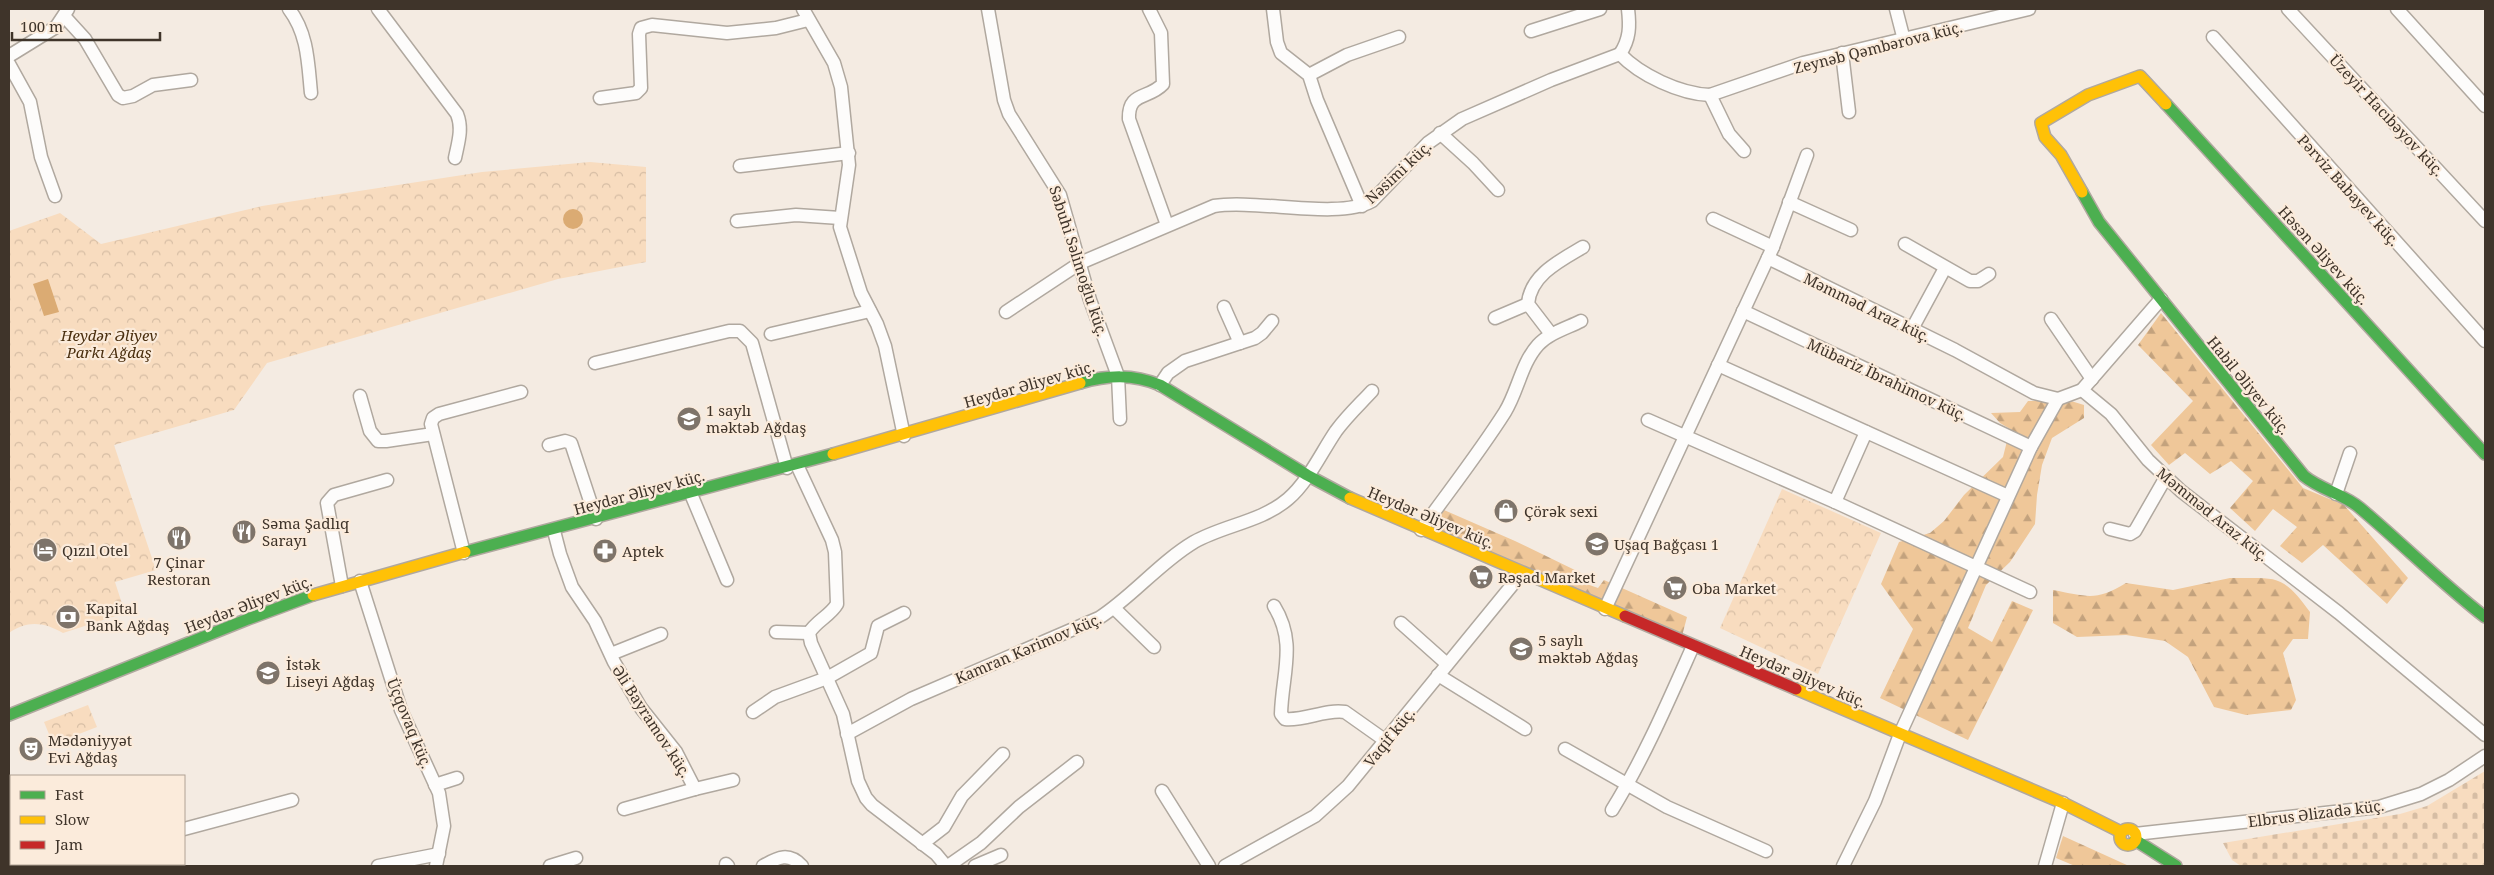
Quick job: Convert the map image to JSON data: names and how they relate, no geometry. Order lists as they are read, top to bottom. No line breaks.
{"streets":{"main road":["Həsən Əliyev küç.","Heydər Əliyev küç.","Habil Əliyev küç."],"street":["Zeynəb Qəmbərova küç.","Üzeyir Hacıbəyov küç.","Nəsimi küç.","Pərviz Babayev küç.","Səbuhi Səlimoğlu küç.","Məmməd Araz küç.","Mübariz İbrahimov küç.","Kamran Kərimov küç.","Əli Bayramov küç.","Üçqovaq küç.","Vaqif küç.","Elbrus Əlizadə küç."]},"crossings":[["Nəsimi küç.","Səbuhi Səlimoğlu küç."],["Həsən Əliyev küç.","Habil Əliyev küç."],["Səbuhi Səlimoğlu küç.","Heydər Əliyev küç."],["Heydər Əliyev küç.","Kamran Kərimov küç."],["Heydər Əliyev küç.","Əli Bayramov küç."],["Heydər Əliyev küç.","Üçqovaq küç."],["Heydər Əliyev küç.","Vaqif küç."],["Heydər Əliyev küç.","Elbrus Əlizadə küç."]],"parks":["Heydər Əliyev Parkı Ağdaş"],"places":{"school or university":["1 saylı məktəb Ağdaş","Uşaq Bağçası 1","5 saylı məktəb Ağdaş","İstək Liseyi Ağdaş"],"shop":["Çörək sexi"],"restaurant":["Səma Şadlıq Sarayı","7 Çinar Restoran"],"hotel":["Qızıl Otel"],"pharmacy":["Aptek"],"supermarket":["Rəşad Market","Oba Market"],"bank":["Kapital Bank Ağdaş"],"theatre":["Mədəniyyət Evi Ağdaş"]},"legend":["Fast","Slow","Jam"],"scale_bar":"100 m"}
